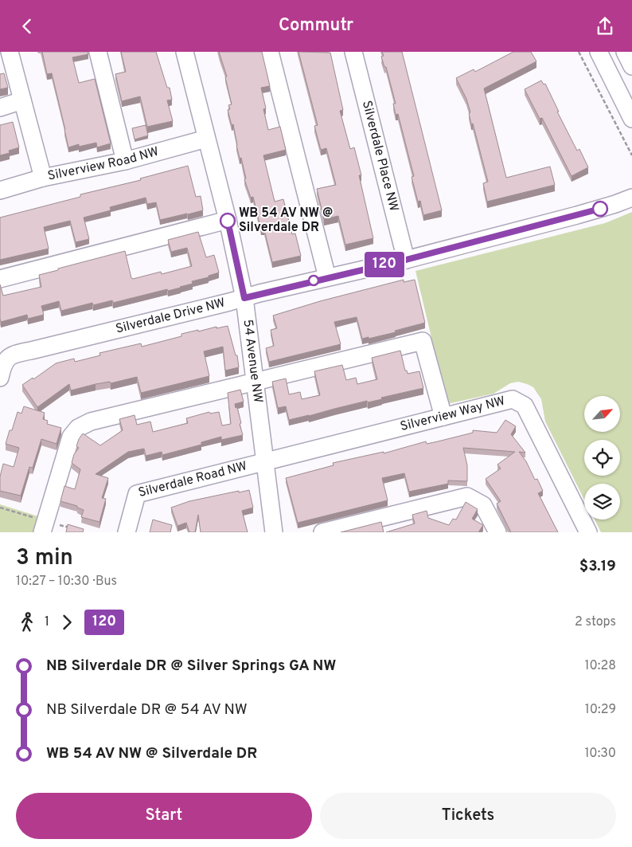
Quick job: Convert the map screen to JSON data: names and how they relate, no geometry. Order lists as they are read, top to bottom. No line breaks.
{"streets":{"street":["Silverdale Place NW","Silverview Road NW","Silverdale Drive NW","54 Avenue NW","Silverview Way NW","Silverdale Road NW"]},"crossings":[["Silverdale Place NW","Silverdale Drive NW"],["Silverview Road NW","54 Avenue NW"],["Silverdale Drive NW","54 Avenue NW"],["54 Avenue NW","Silverview Way NW"],["54 Avenue NW","Silverdale Road NW"],["Silverview Way NW","Silverdale Road NW"]],"places":["WB 54 AV NW @ Silverdale DR"],"lines":["bus line 120"],"north":"top right","page":{"header":"Commutr","on_map":"120","heading":["3 min","10:27 – 10:30 · Bus","$3.19"],"legs":["1","120","2 stops"],"list":[{"name":"NB Silverdale DR @ Silver Springs GA NW","value":"10:28"},{"name":"NB Silverdale DR @ 54 AV NW","value":"10:29"},{"name":"WB 54 AV NW @ Silverdale DR","value":"10:30"}],"buttons":["Start","Tickets"]}}
